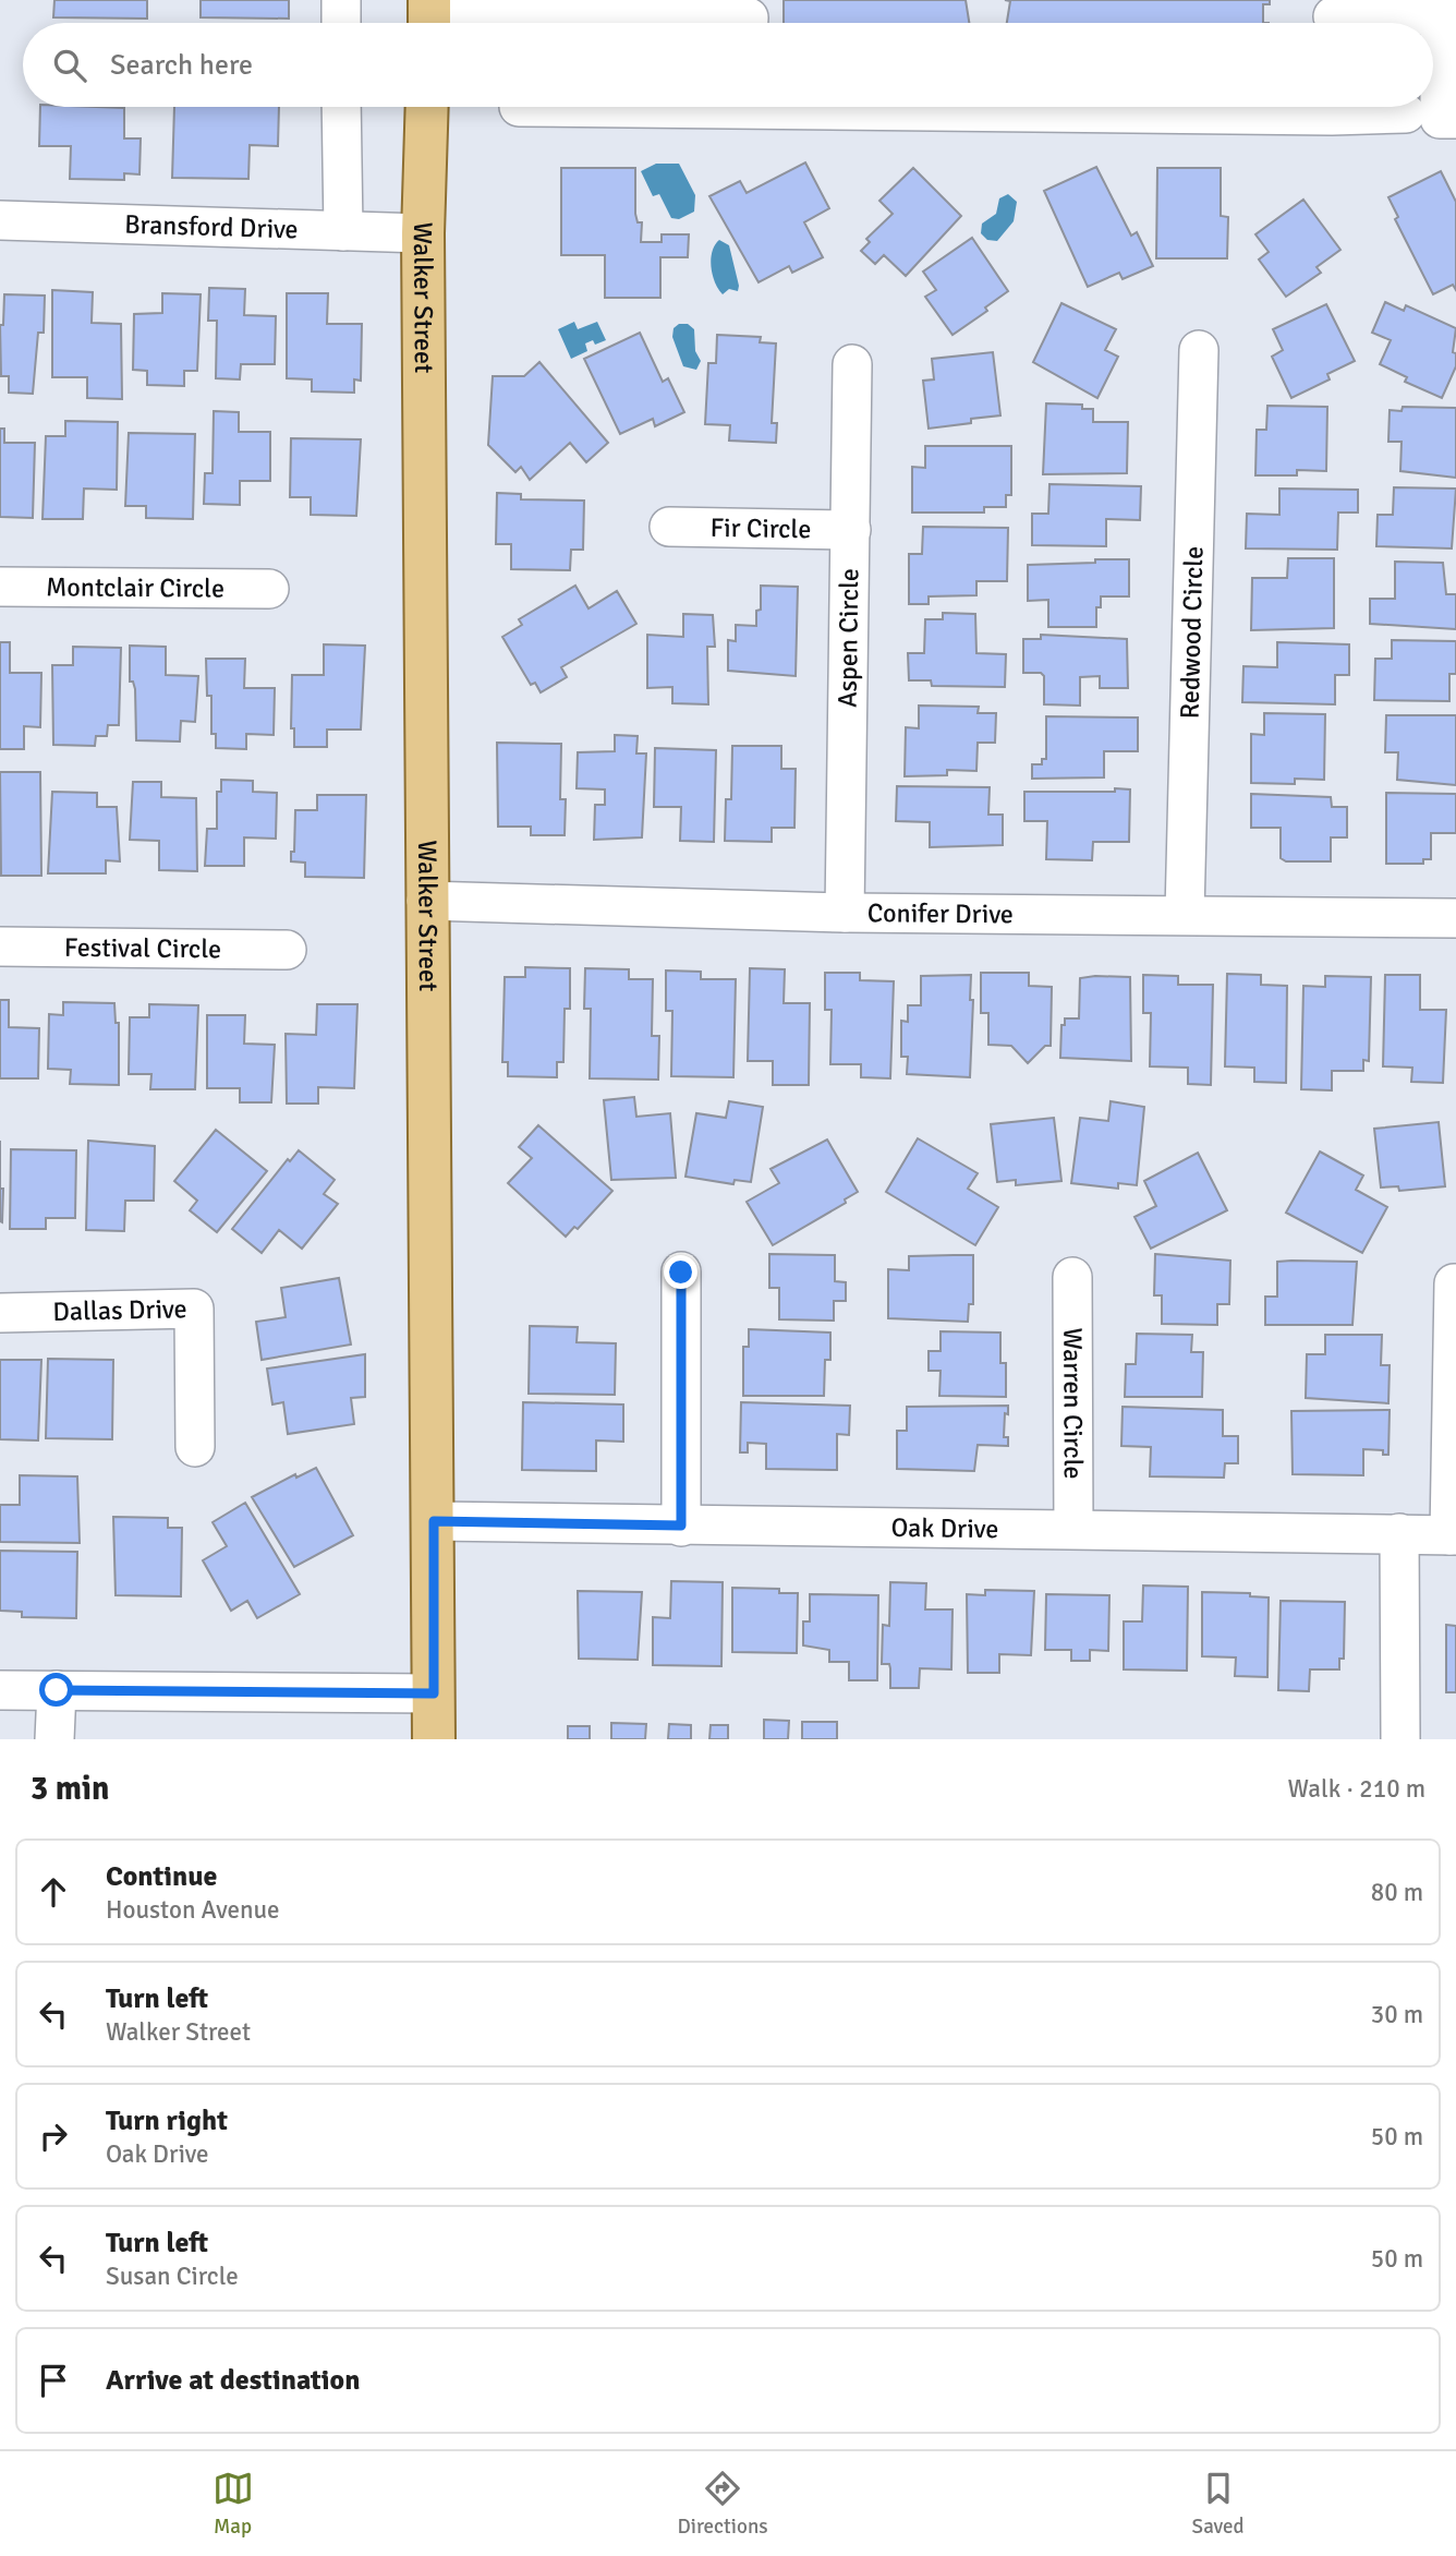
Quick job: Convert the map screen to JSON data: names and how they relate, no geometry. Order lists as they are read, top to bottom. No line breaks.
{"streets":{"main road":["Walker Street"],"street":["Bransford Drive","Fir Circle","Montclair Circle","Redwood Circle","Aspen Circle","Conifer Drive","Festival Circle","Dallas Drive","Warren Circle","Oak Drive"]},"crossings":[["Bransford Drive","Walker Street"],["Walker Street","Conifer Drive"],["Walker Street","Oak Drive"],["Fir Circle","Aspen Circle"],["Redwood Circle","Conifer Drive"],["Aspen Circle","Conifer Drive"],["Warren Circle","Oak Drive"]],"page":{"search":"Search here","heading":["3 min","Walk · 210 m"],"list":[["Continue","Houston Avenue","80 m"],["Turn left","Walker Street","30 m"],["Turn right","Oak Drive","50 m"],["Turn left","Susan Circle","50 m"],"Arrive at destination"],"nav":["Map","Directions","Saved"]}}
